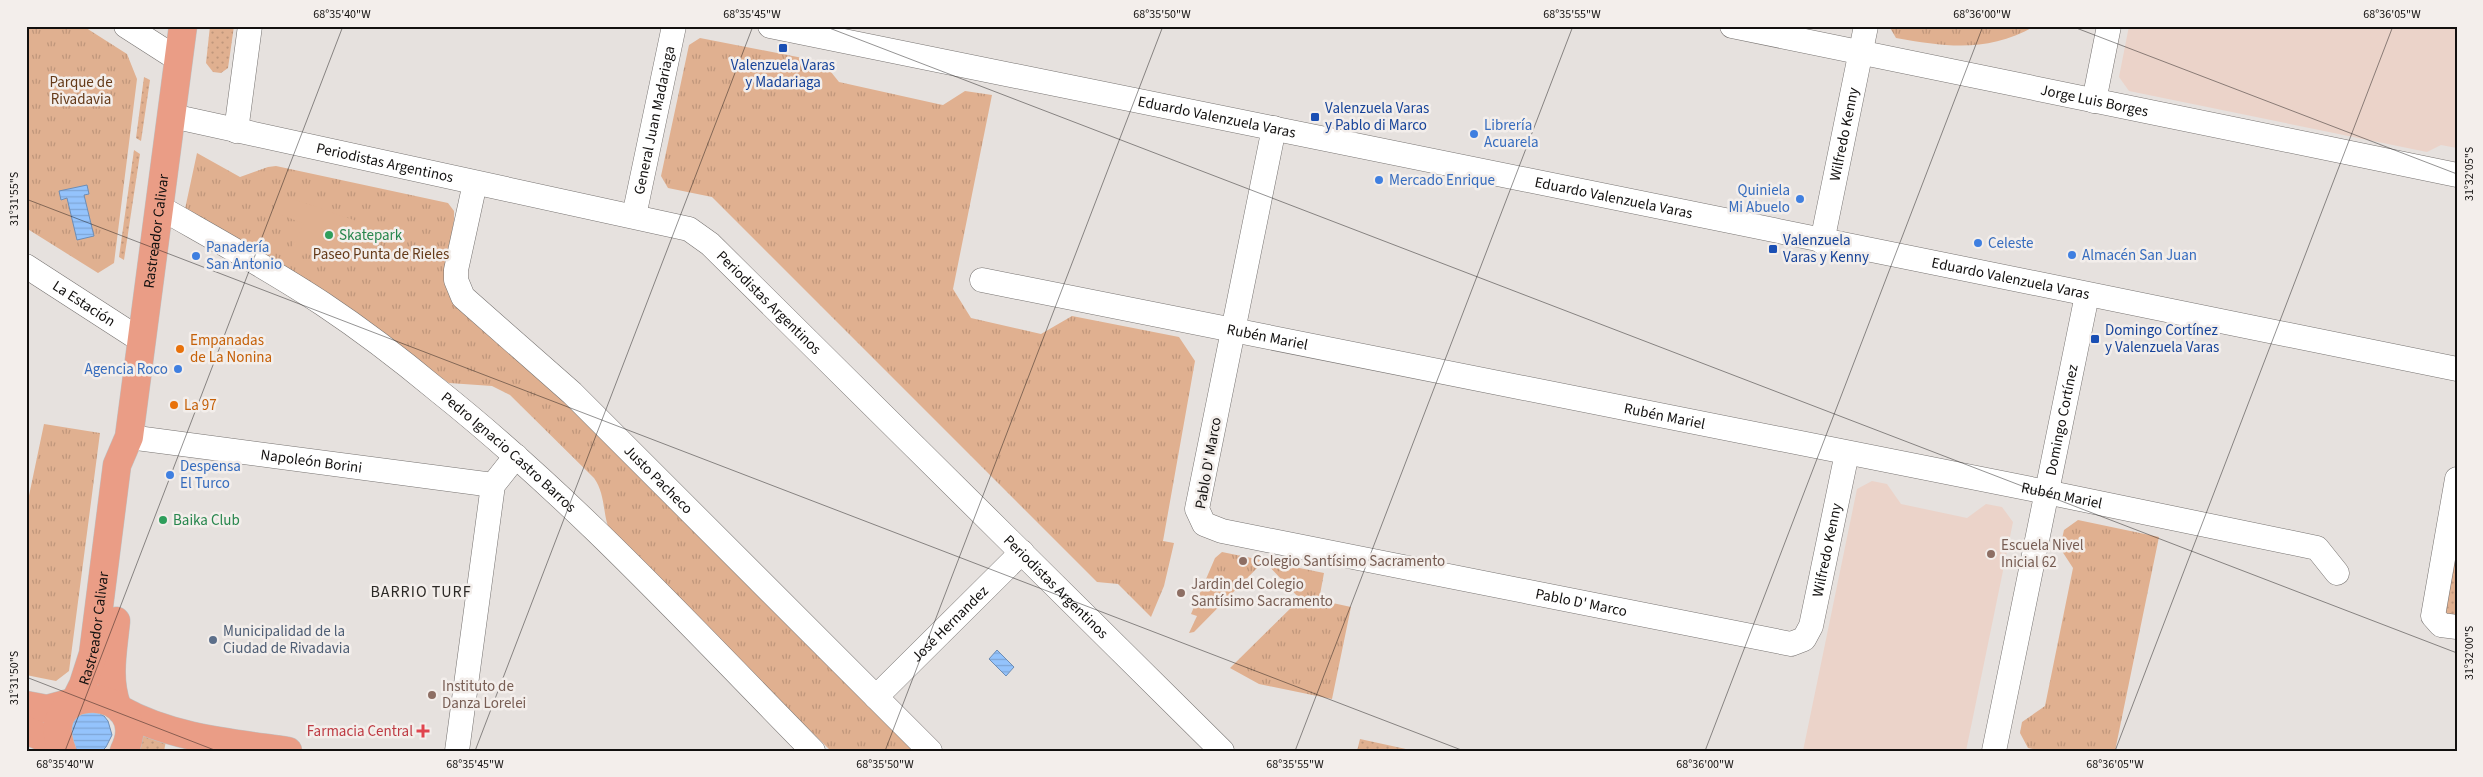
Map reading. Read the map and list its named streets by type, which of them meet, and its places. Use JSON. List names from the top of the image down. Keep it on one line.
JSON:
{"streets":{"main road":["Rastreador Calivar"],"street":["Jorge Luis Borges","Eduardo Valenzuela Varas","General Juan Madariaga","Wilfredo Kenny","Periodistas Argentinos","La Estación","Rubén Mariel","Domingo Cortínez","Pedro Ignacio Castro Barros","Napoleón Borini","Pablo D' Marco","Justo Pacheco","José Hernandez"]},"crossings":[["Jorge Luis Borges","Wilfredo Kenny"],["Eduardo Valenzuela Varas","Wilfredo Kenny"],["Eduardo Valenzuela Varas","Domingo Cortínez"],["Eduardo Valenzuela Varas","Pablo D' Marco"],["General Juan Madariaga","Periodistas Argentinos"],["Wilfredo Kenny","Rubén Mariel"],["Wilfredo Kenny","Pablo D' Marco"],["Periodistas Argentinos","Rastreador Calivar"],["Periodistas Argentinos","Justo Pacheco"],["Periodistas Argentinos","José Hernandez"],["Rastreador Calivar","La Estación"],["Rastreador Calivar","Pedro Ignacio Castro Barros"],["Rastreador Calivar","Napoleón Borini"],["Rubén Mariel","Domingo Cortínez"],["Rubén Mariel","Pablo D' Marco"],["Justo Pacheco","José Hernandez"]],"districts":["BARRIO TURF"],"parks":["Parque de Rivadavia","Paseo Punta de Rieles"],"places":{"transit":["Valenzuela Varas y Madariaga","Valenzuela Varas y Pablo di Marco","Valenzuela Varas y Kenny","Domingo Cortínez y Valenzuela Varas"],"other":["Librería Acuarela","Mercado Enrique","Quiniela Mi Abuelo","Skatepark","Celeste","Almacén San Juan","Panadería San Antonio","Empanadas de La Nonina","Agencia Roco","La 97","Despensa El Turco","Baika Club","Escuela Nivel Inicial 62","Colegio Santísimo Sacramento","Jardin del Colegio Santísimo Sacramento","Municipalidad de la Ciudad de Rivadavia","Instituto de Danza Lorelei"],"health":["Farmacia Central"]},"coordinates":["68°35'40\"W","68°35'45\"W","68°35'50\"W","68°35'55\"W","68°36'00\"W","68°36'05\"W","31°32'05\"S","31°31'55\"S","31°32'00\"S","31°31'50\"S"]}
